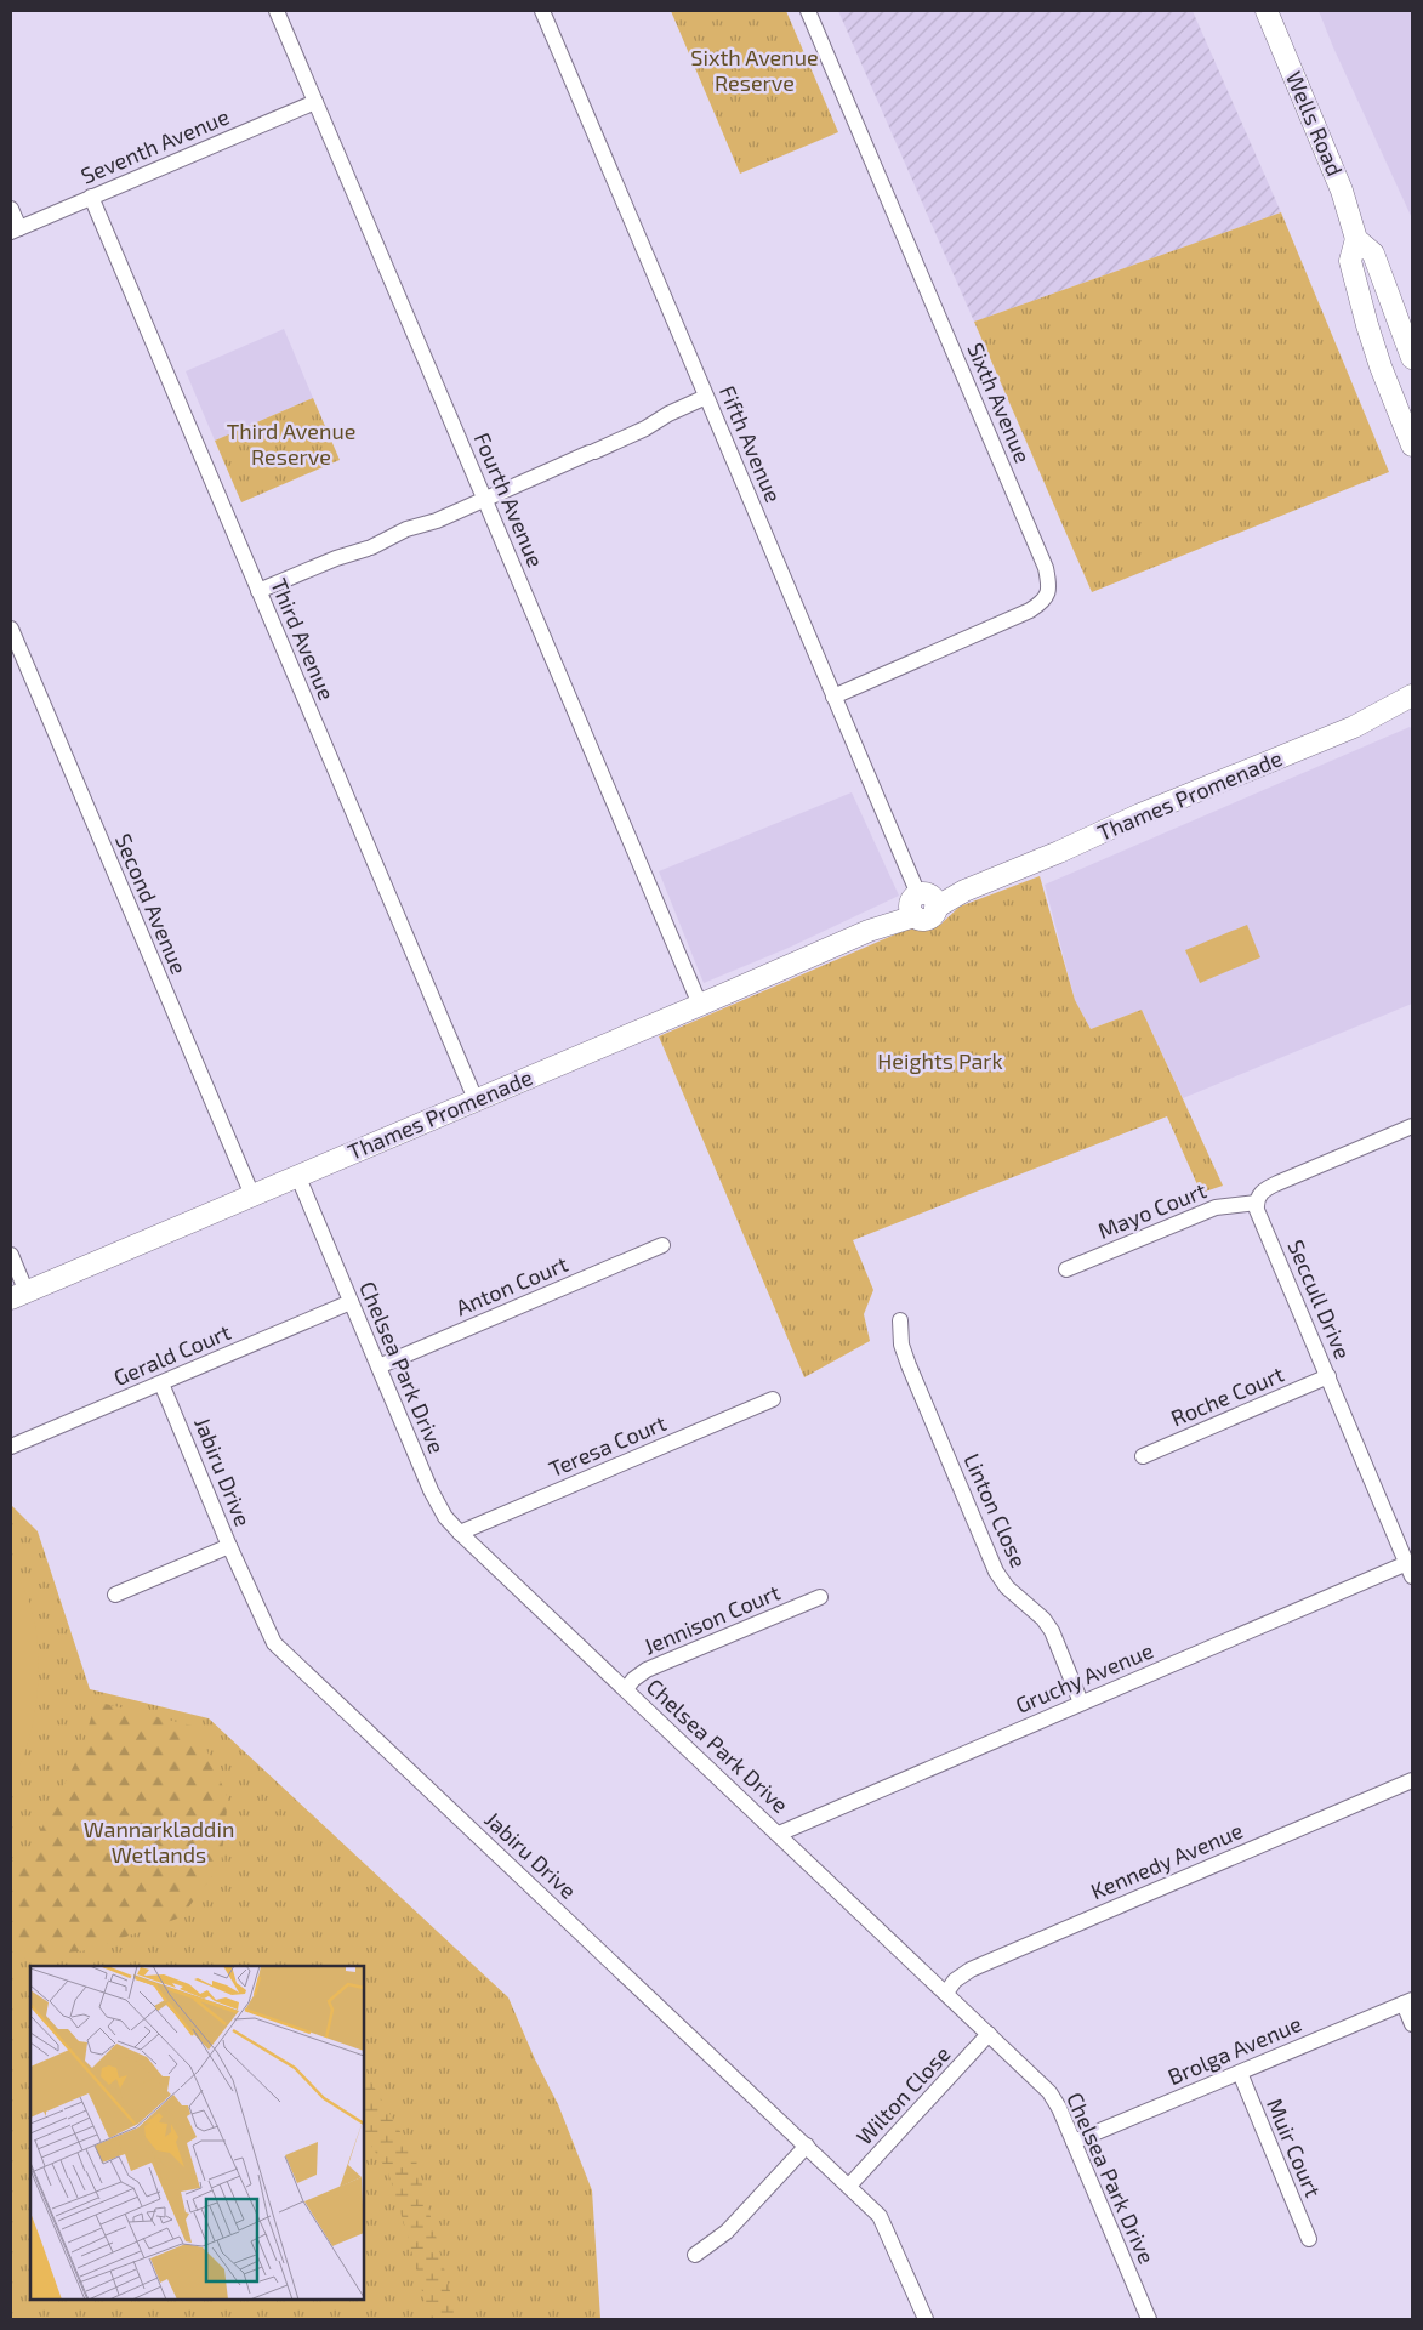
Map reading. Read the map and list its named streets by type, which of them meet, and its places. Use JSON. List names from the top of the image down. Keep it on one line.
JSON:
{"streets":{"main road":["Wells Road","Thames Promenade"],"street":["Seventh Avenue","Sixth Avenue","Fifth Avenue","Fourth Avenue","Third Avenue","Second Avenue","Mayo Court","Anton Court","Seccull Drive","Gerald Court","Chelsea Park Drive","Roche Court","Teresa Court","Jabiru Drive","Linton Close","Jennison Court","Gruchy Avenue","Kennedy Avenue","Brolga Avenue","Wilton Close","Muir Court"]},"crossings":[["Seventh Avenue","Fourth Avenue"],["Seventh Avenue","Third Avenue"],["Sixth Avenue","Fifth Avenue"],["Fifth Avenue","Thames Promenade"],["Fourth Avenue","Thames Promenade"],["Third Avenue","Thames Promenade"],["Thames Promenade","Second Avenue"],["Thames Promenade","Chelsea Park Drive"],["Mayo Court","Seccull Drive"],["Anton Court","Chelsea Park Drive"],["Seccull Drive","Roche Court"],["Seccull Drive","Gruchy Avenue"],["Gerald Court","Chelsea Park Drive"],["Gerald Court","Jabiru Drive"],["Chelsea Park Drive","Teresa Court"],["Chelsea Park Drive","Jennison Court"],["Chelsea Park Drive","Gruchy Avenue"],["Chelsea Park Drive","Kennedy Avenue"],["Chelsea Park Drive","Brolga Avenue"],["Chelsea Park Drive","Wilton Close"],["Jabiru Drive","Wilton Close"],["Linton Close","Gruchy Avenue"],["Brolga Avenue","Muir Court"]],"parks":["Sixth Avenue Reserve","Third Avenue Reserve","Heights Park","Wannarkladdin Wetlands"]}
